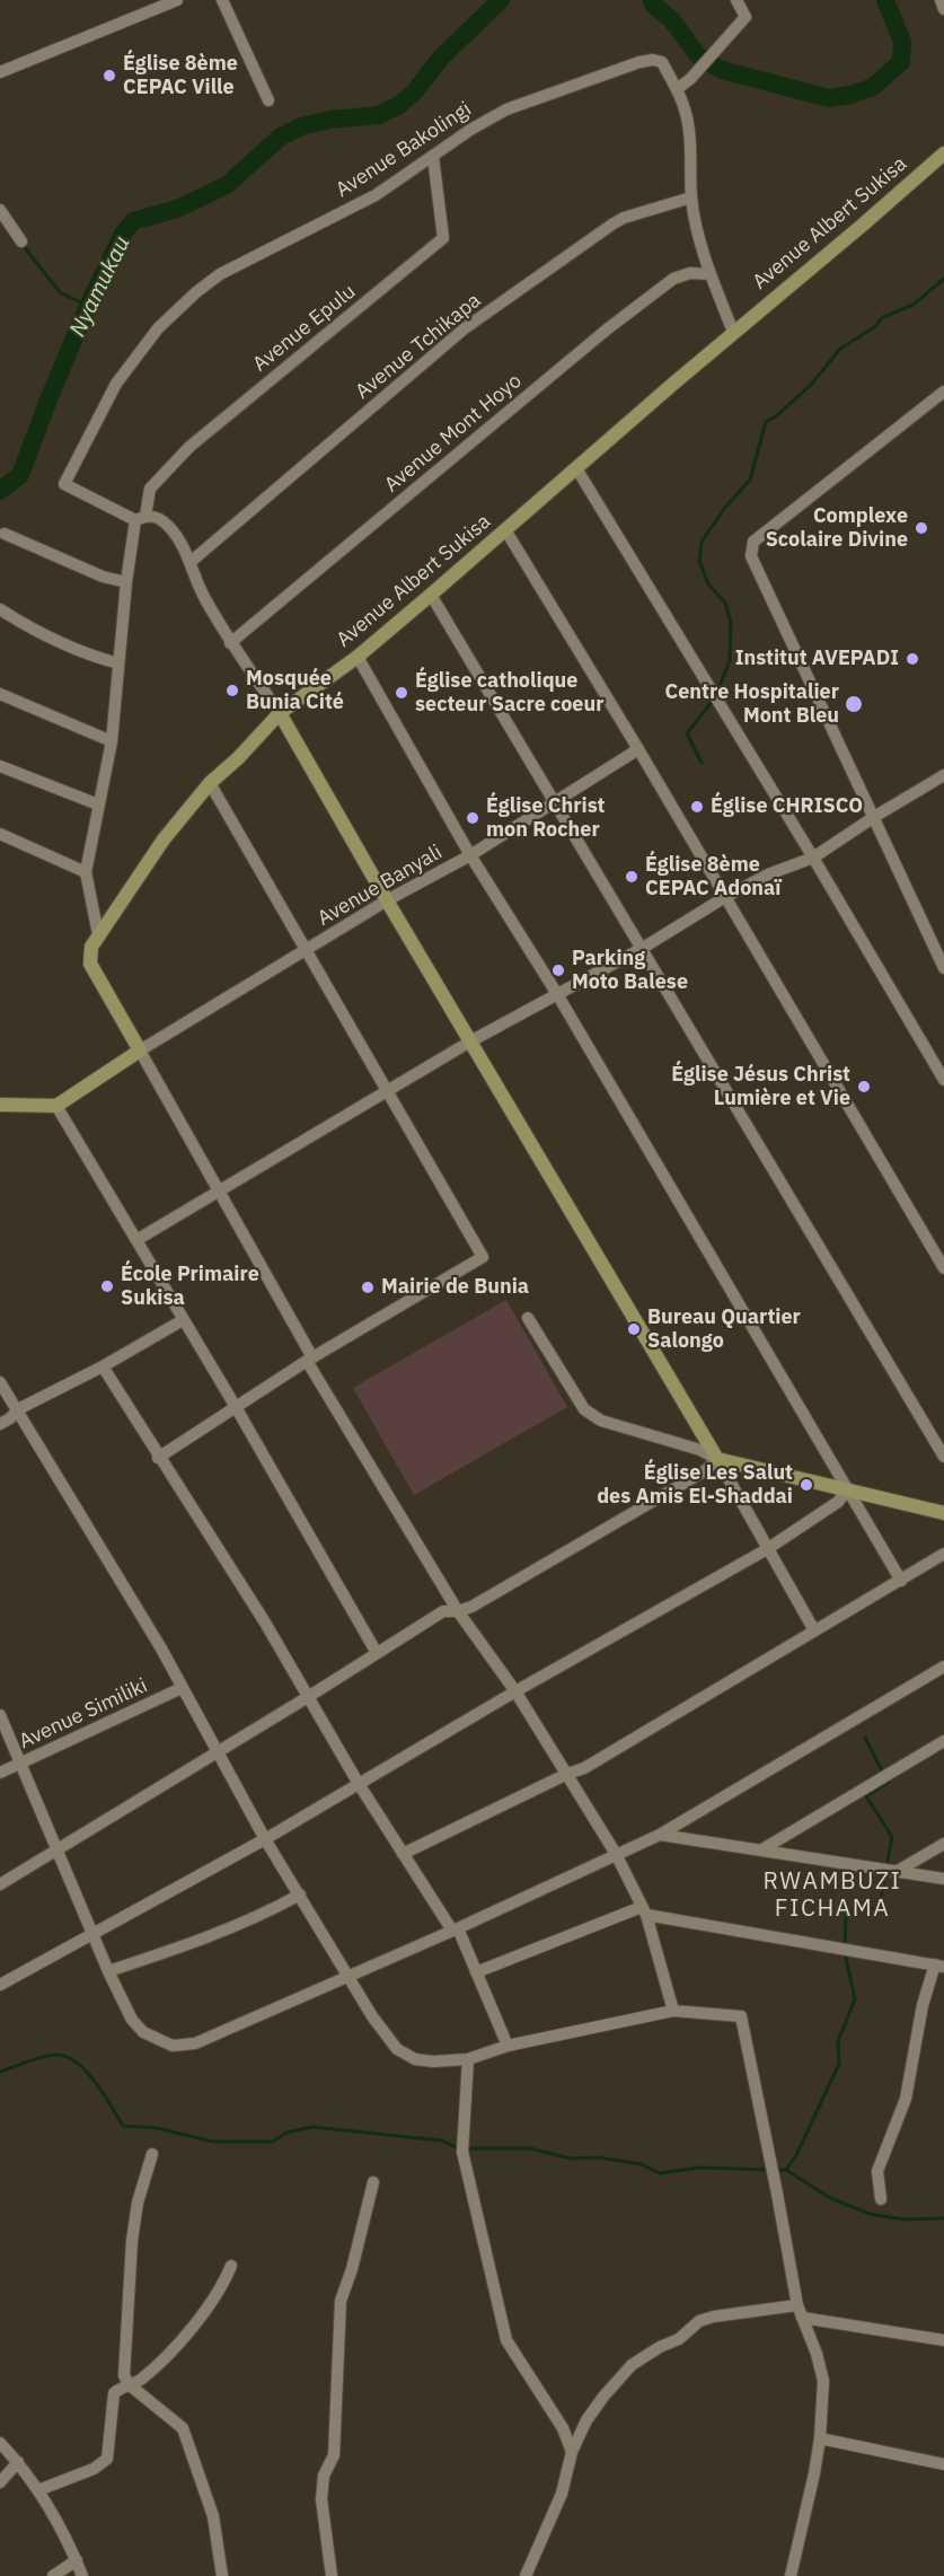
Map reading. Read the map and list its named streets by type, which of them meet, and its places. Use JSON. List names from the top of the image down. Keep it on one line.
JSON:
{"streets":{"street":["Avenue Bakolingi","Avenue Albert Sukisa","Avenue Epulu","Avenue Tchikapa","Avenue Mont Hoyo","Avenue Banyali","Avenue Similiki"]},"crossings":[["Avenue Bakolingi","Avenue Epulu"],["Avenue Albert Sukisa","Avenue Banyali"]],"districts":["RWAMBUZI FICHAMA"],"water":["Nyamukau"],"places":["Église 8ème CEPAC Ville","Complexe Scolaire Divine","Institut AVEPADI","Mosquée Bunia Cité","Église catholique secteur Sacre coeur","Centre Hospitalier Mont Bleu","Église CHRISCO","Église Christ mon Rocher","Église 8ème CEPAC Adonaï","Parking Moto Balese","Église Jésus Christ Lumière et Vie","École Primaire Sukisa","Mairie de Bunia","Bureau Quartier Salongo","Église Les Salut des Amis El-Shaddai"]}
